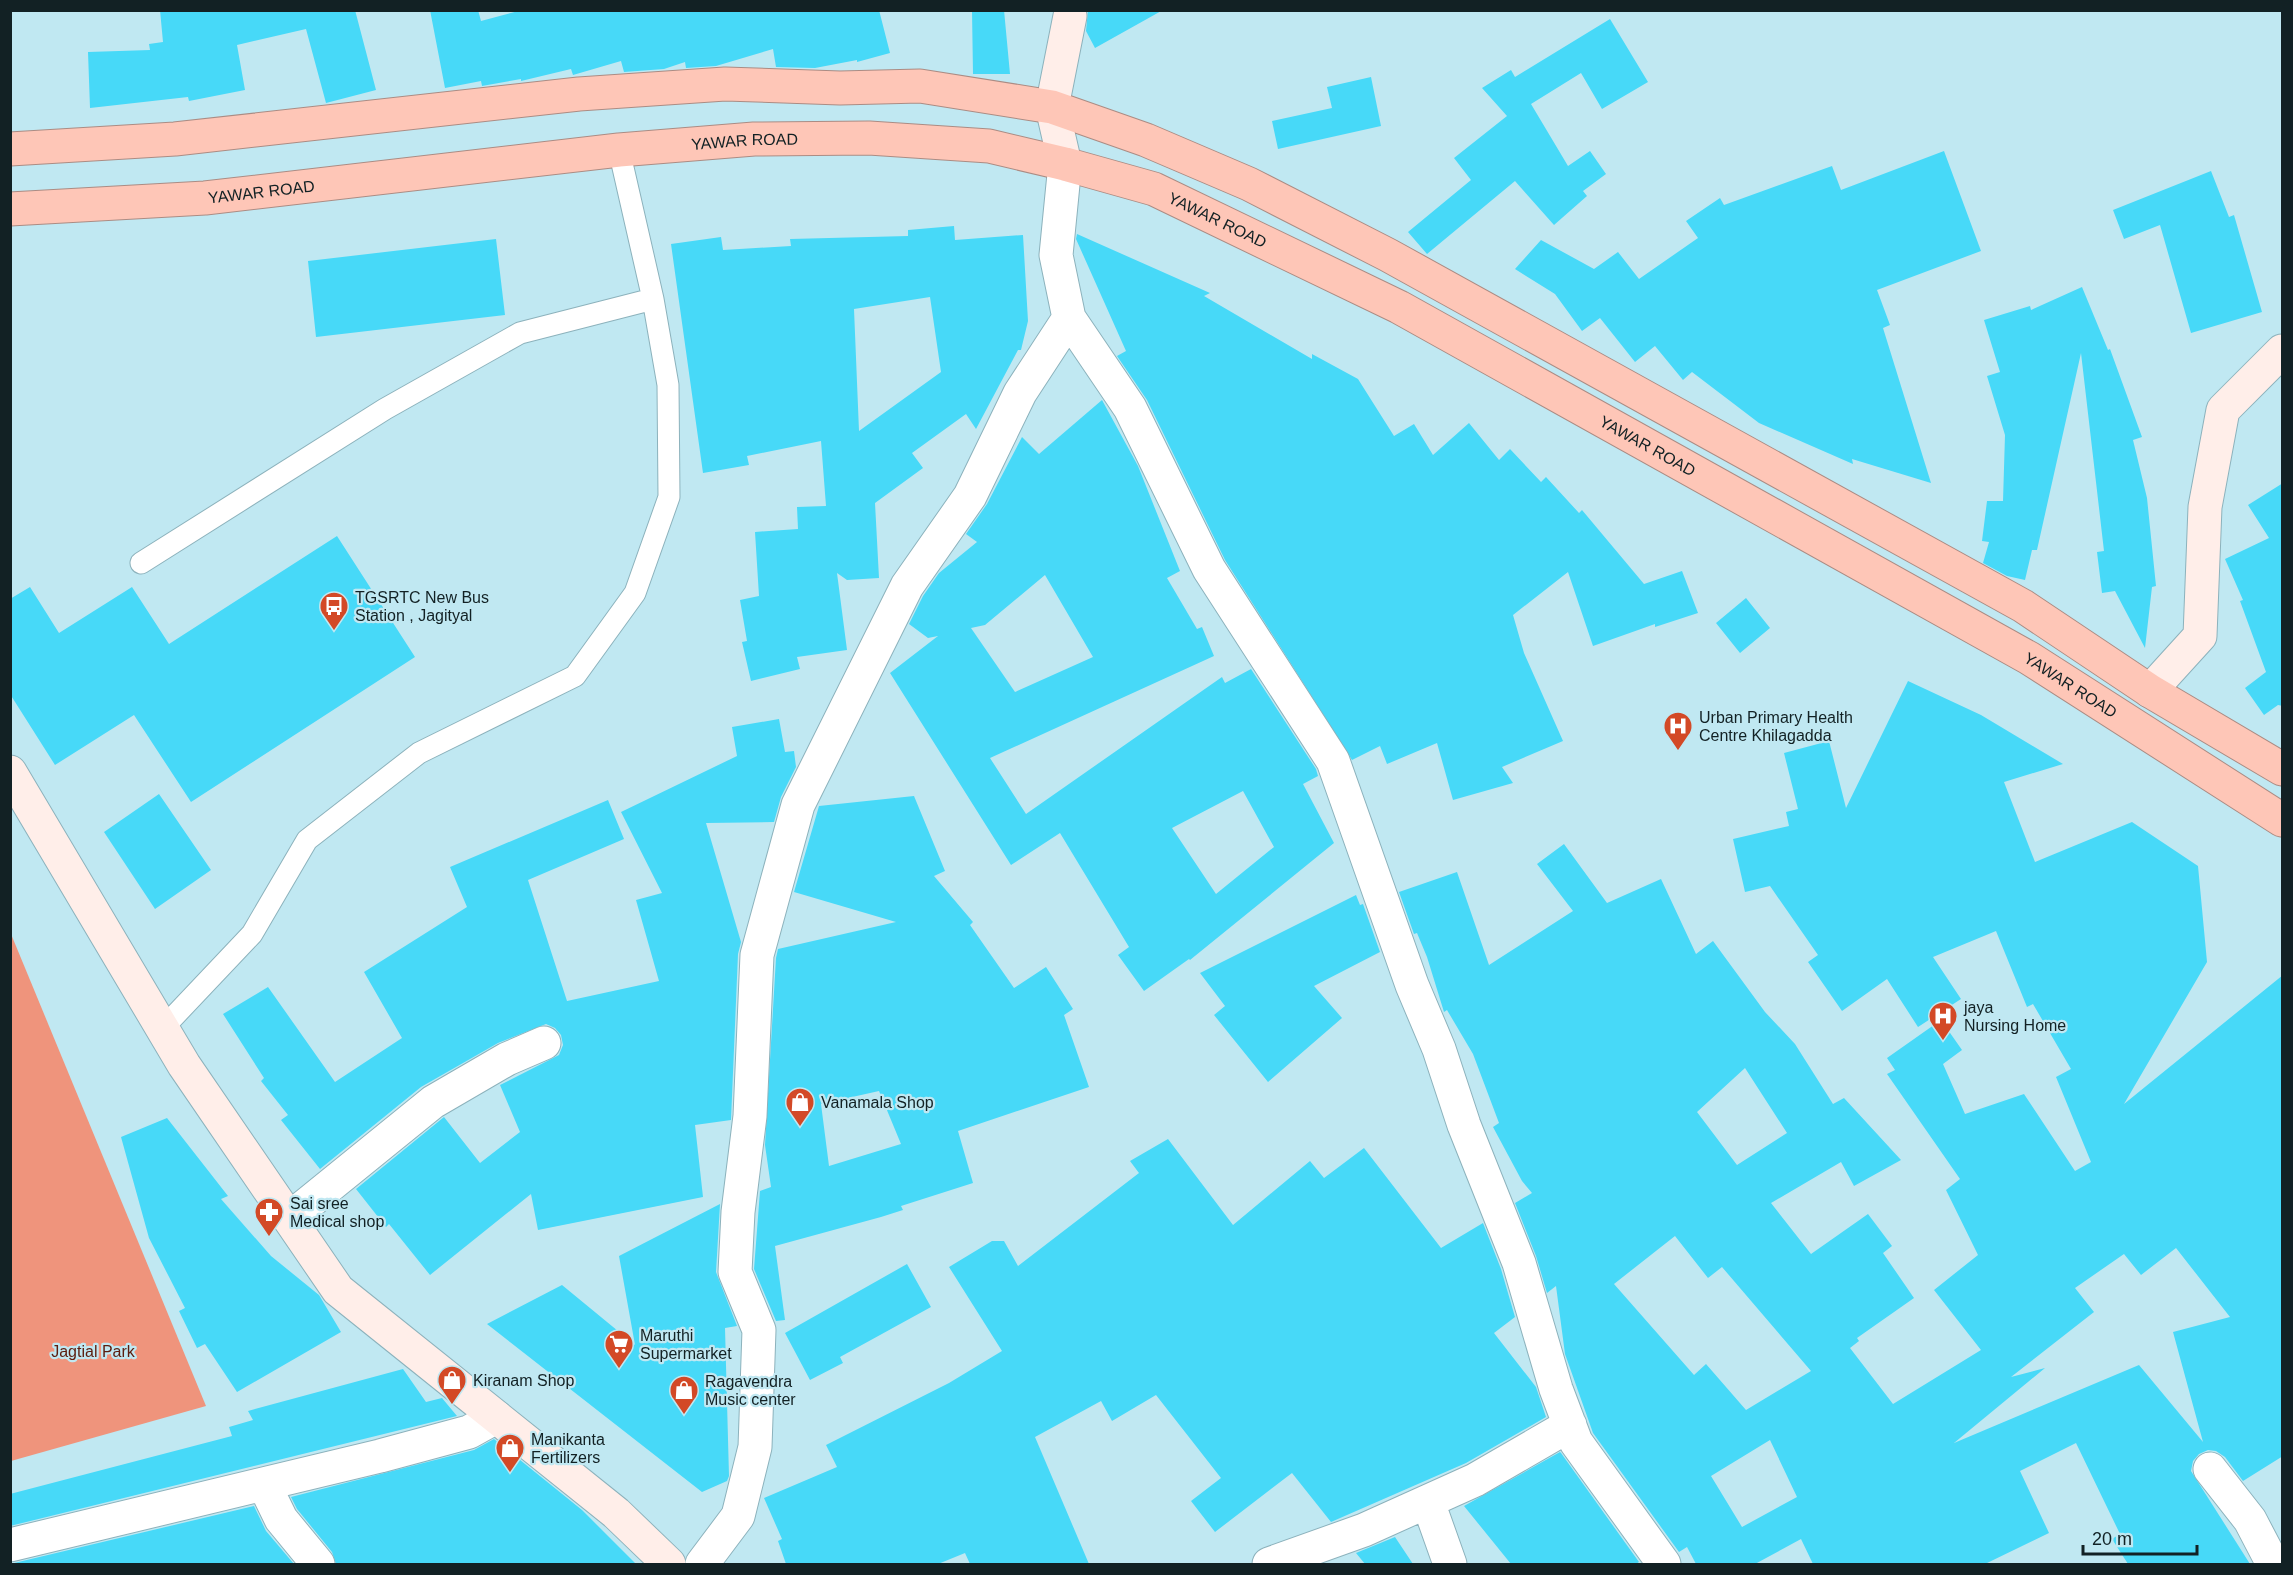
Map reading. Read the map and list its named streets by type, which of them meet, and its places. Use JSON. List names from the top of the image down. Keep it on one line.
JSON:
{"streets":{"highway":["YAWAR ROAD"]},"parks":["Jagtial Park"],"places":{"bus stop":["TGSRTC New Bus Station , Jagityal"],"hospital":["Urban Primary Health Centre Khilagadda","jaya Nursing Home"],"shop":["Vanamala Shop","Kiranam Shop","Ragavendra Music center","Manikanta Fertilizers"],"pharmacy":["Sai sree Medical shop"],"supermarket":["Maruthi Supermarket"]},"scale_bar":"20 m"}
